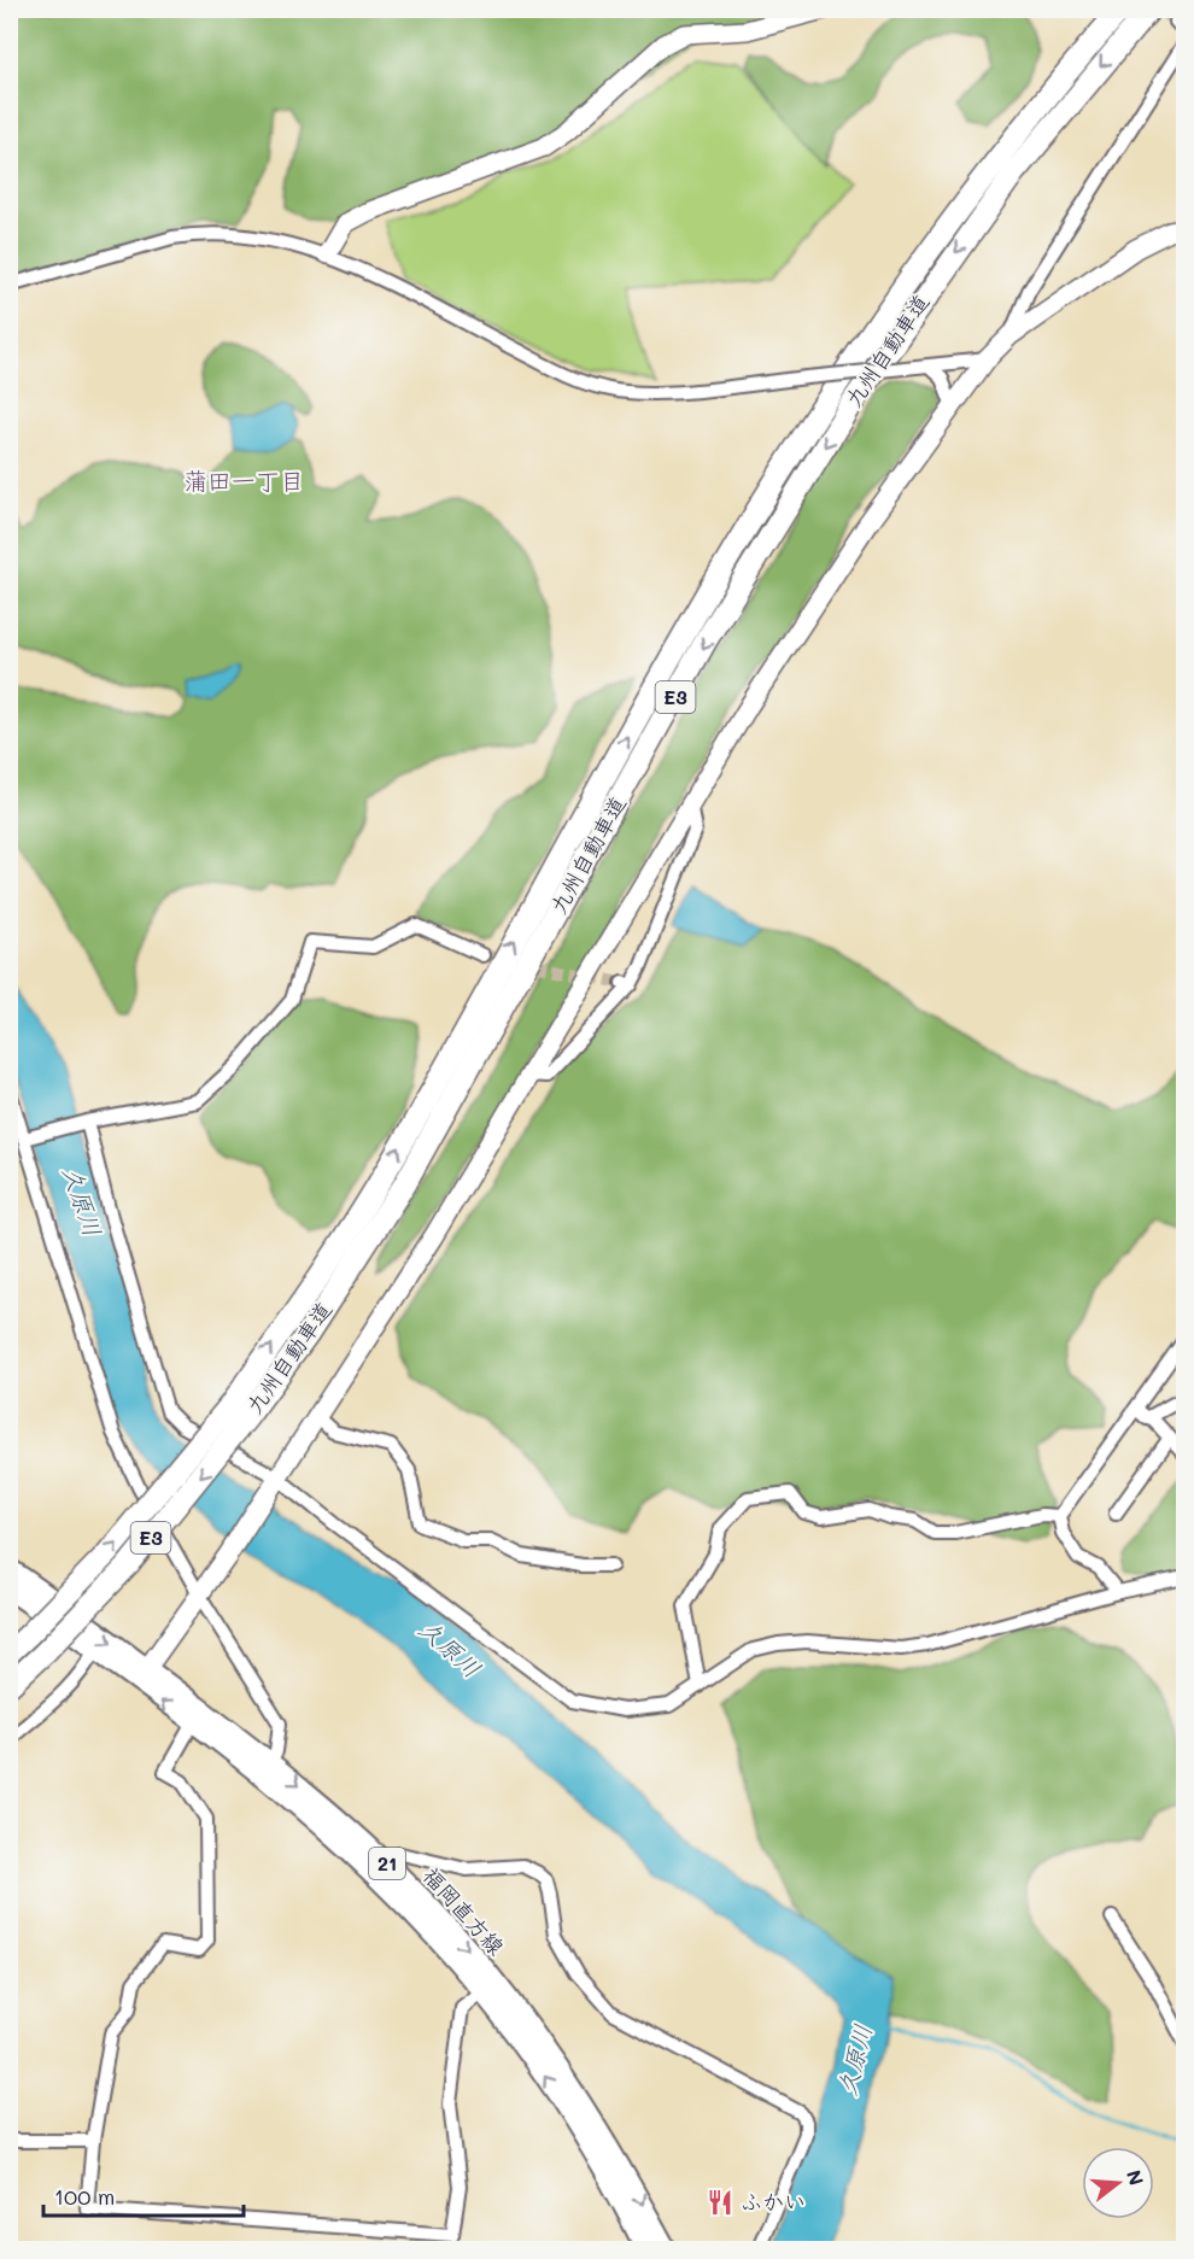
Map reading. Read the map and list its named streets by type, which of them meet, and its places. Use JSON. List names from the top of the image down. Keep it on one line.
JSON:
{"streets":{"highway":["九州自動車道","E3"],"main road":["21","福岡直方線"]},"districts":["蒲田一丁目"],"water":["久原川"],"places":{"restaurant":["ふかい"]},"scale_bar":"100 m","north":"right"}
